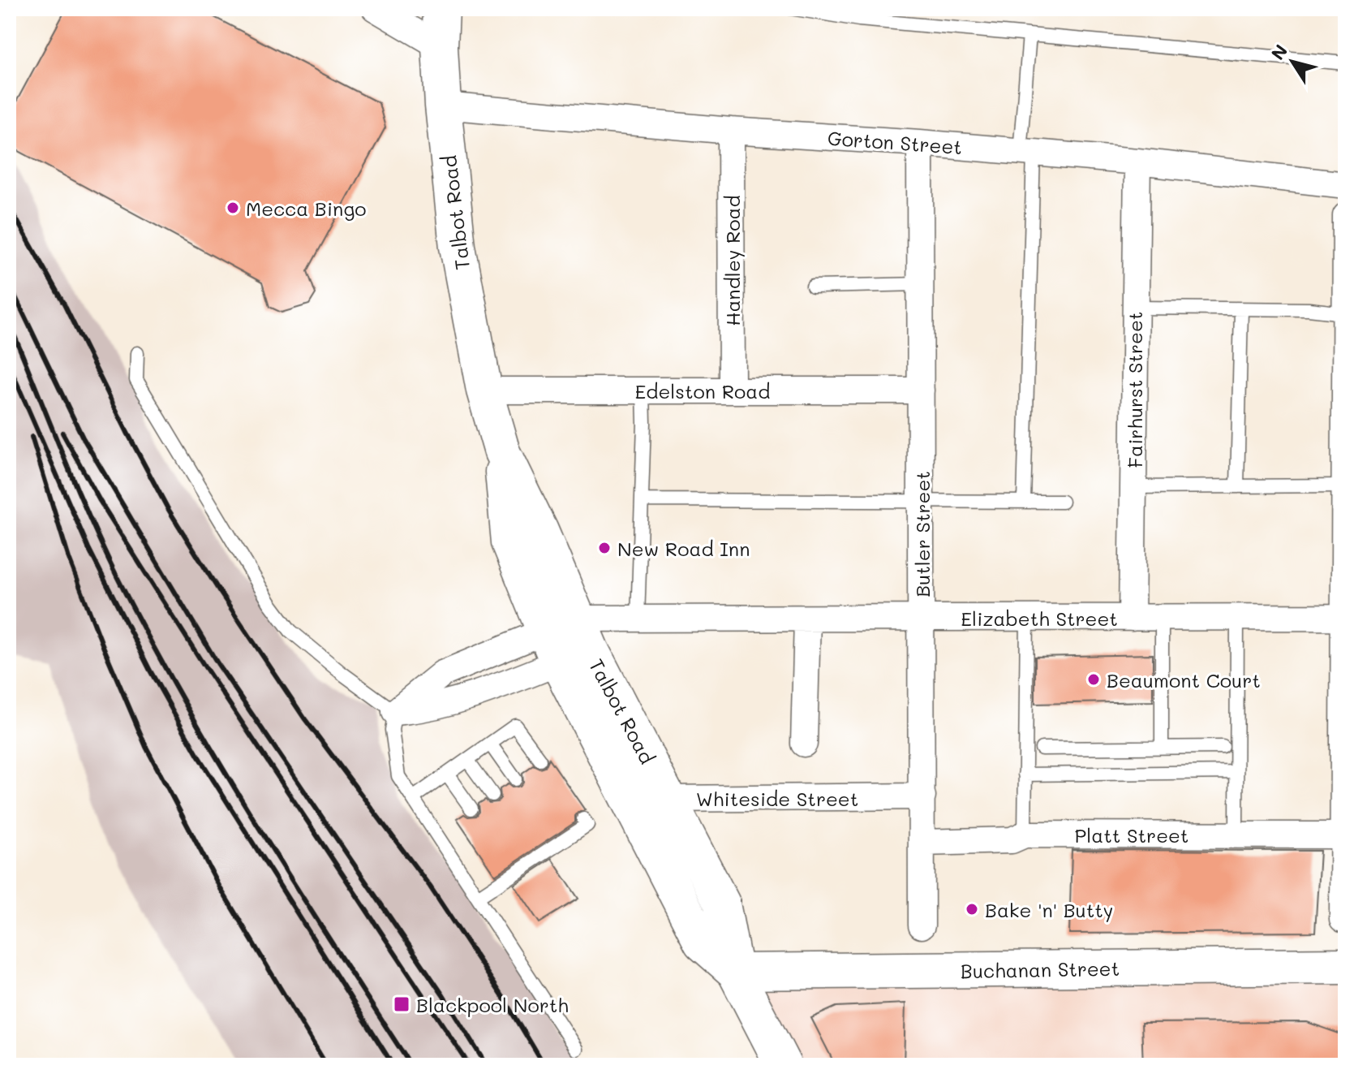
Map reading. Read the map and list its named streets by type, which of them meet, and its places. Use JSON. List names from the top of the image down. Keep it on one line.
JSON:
{"streets":{"main road":["Talbot Road","Buchanan Street"],"street":["Gorton Street","Handley Road","Fairhurst Street","Edelston Road","Butler Street","Elizabeth Street","Whiteside Street","Platt Street"]},"crossings":[["Gorton Street","Talbot Road"],["Gorton Street","Handley Road"],["Gorton Street","Fairhurst Street"],["Gorton Street","Butler Street"],["Talbot Road","Edelston Road"],["Talbot Road","Elizabeth Street"],["Talbot Road","Whiteside Street"],["Talbot Road","Buchanan Street"],["Handley Road","Edelston Road"],["Fairhurst Street","Elizabeth Street"],["Edelston Road","Butler Street"],["Butler Street","Elizabeth Street"],["Butler Street","Whiteside Street"],["Butler Street","Platt Street"]],"places":{"other":["Mecca Bingo","New Road Inn","Beaumont Court","Bake 'n' Butty"],"transit":["Blackpool North"]},"north":"top left"}
